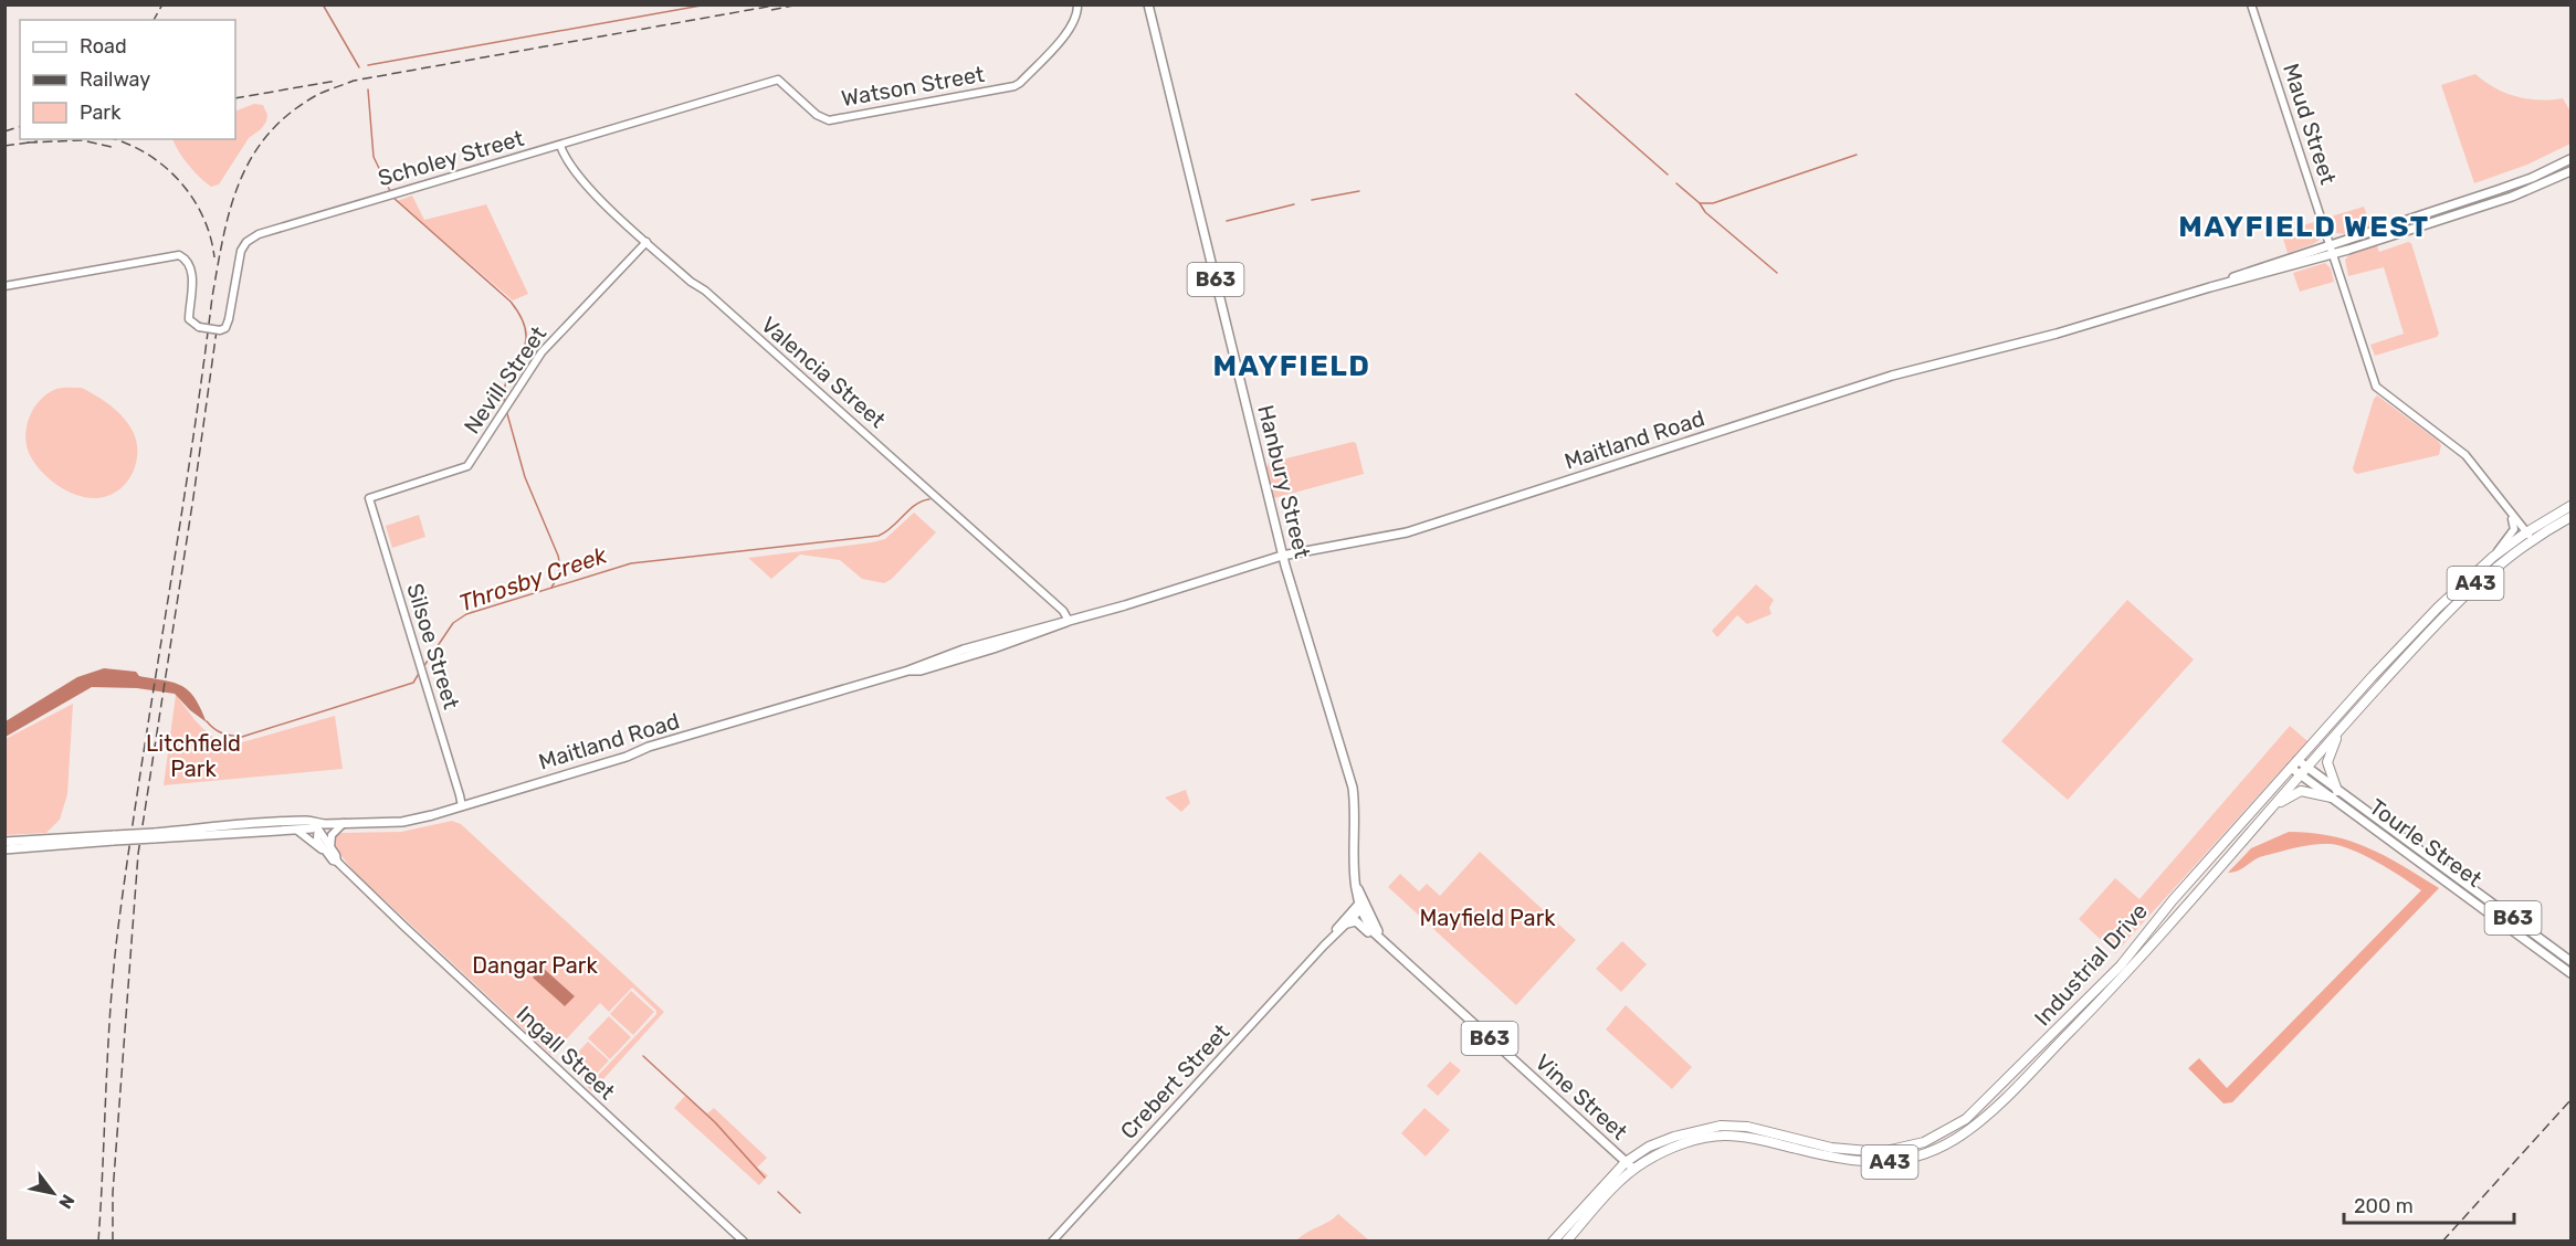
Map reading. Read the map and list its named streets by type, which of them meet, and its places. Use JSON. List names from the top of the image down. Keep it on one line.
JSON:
{"streets":{"highway":["B63","A43","Industrial Drive"],"main road":["Maitland Road","Hanbury Street","Tourle Street","Vine Street"],"street":["Watson Street","Maud Street","Scholey Street","Valencia Street","Nevill Street","Silsoe Street","Ingall Street","Crebert Street"]},"crossings":[["Watson Street","Scholey Street"],["Maud Street","Maitland Road"],["Scholey Street","Valencia Street"],["B63","Tourle Street"],["B63","Industrial Drive"],["B63","Crebert Street"],["B63","Vine Street"],["Valencia Street","Nevill Street"],["Valencia Street","Maitland Road"],["Nevill Street","Silsoe Street"],["Maitland Road","Hanbury Street"],["Maitland Road","Silsoe Street"],["Maitland Road","Ingall Street"],["Hanbury Street","Crebert Street"],["Hanbury Street","Vine Street"],["Tourle Street","Industrial Drive"],["Industrial Drive","Vine Street"],["Crebert Street","Vine Street"]],"districts":["MAYFIELD WEST","MAYFIELD"],"water":["Throsby Creek"],"parks":["Litchfield Park","Mayfield Park","Dangar Park"],"legend":["Road","Railway","Park"],"scale_bar":"200 m","north":"bottom right"}
